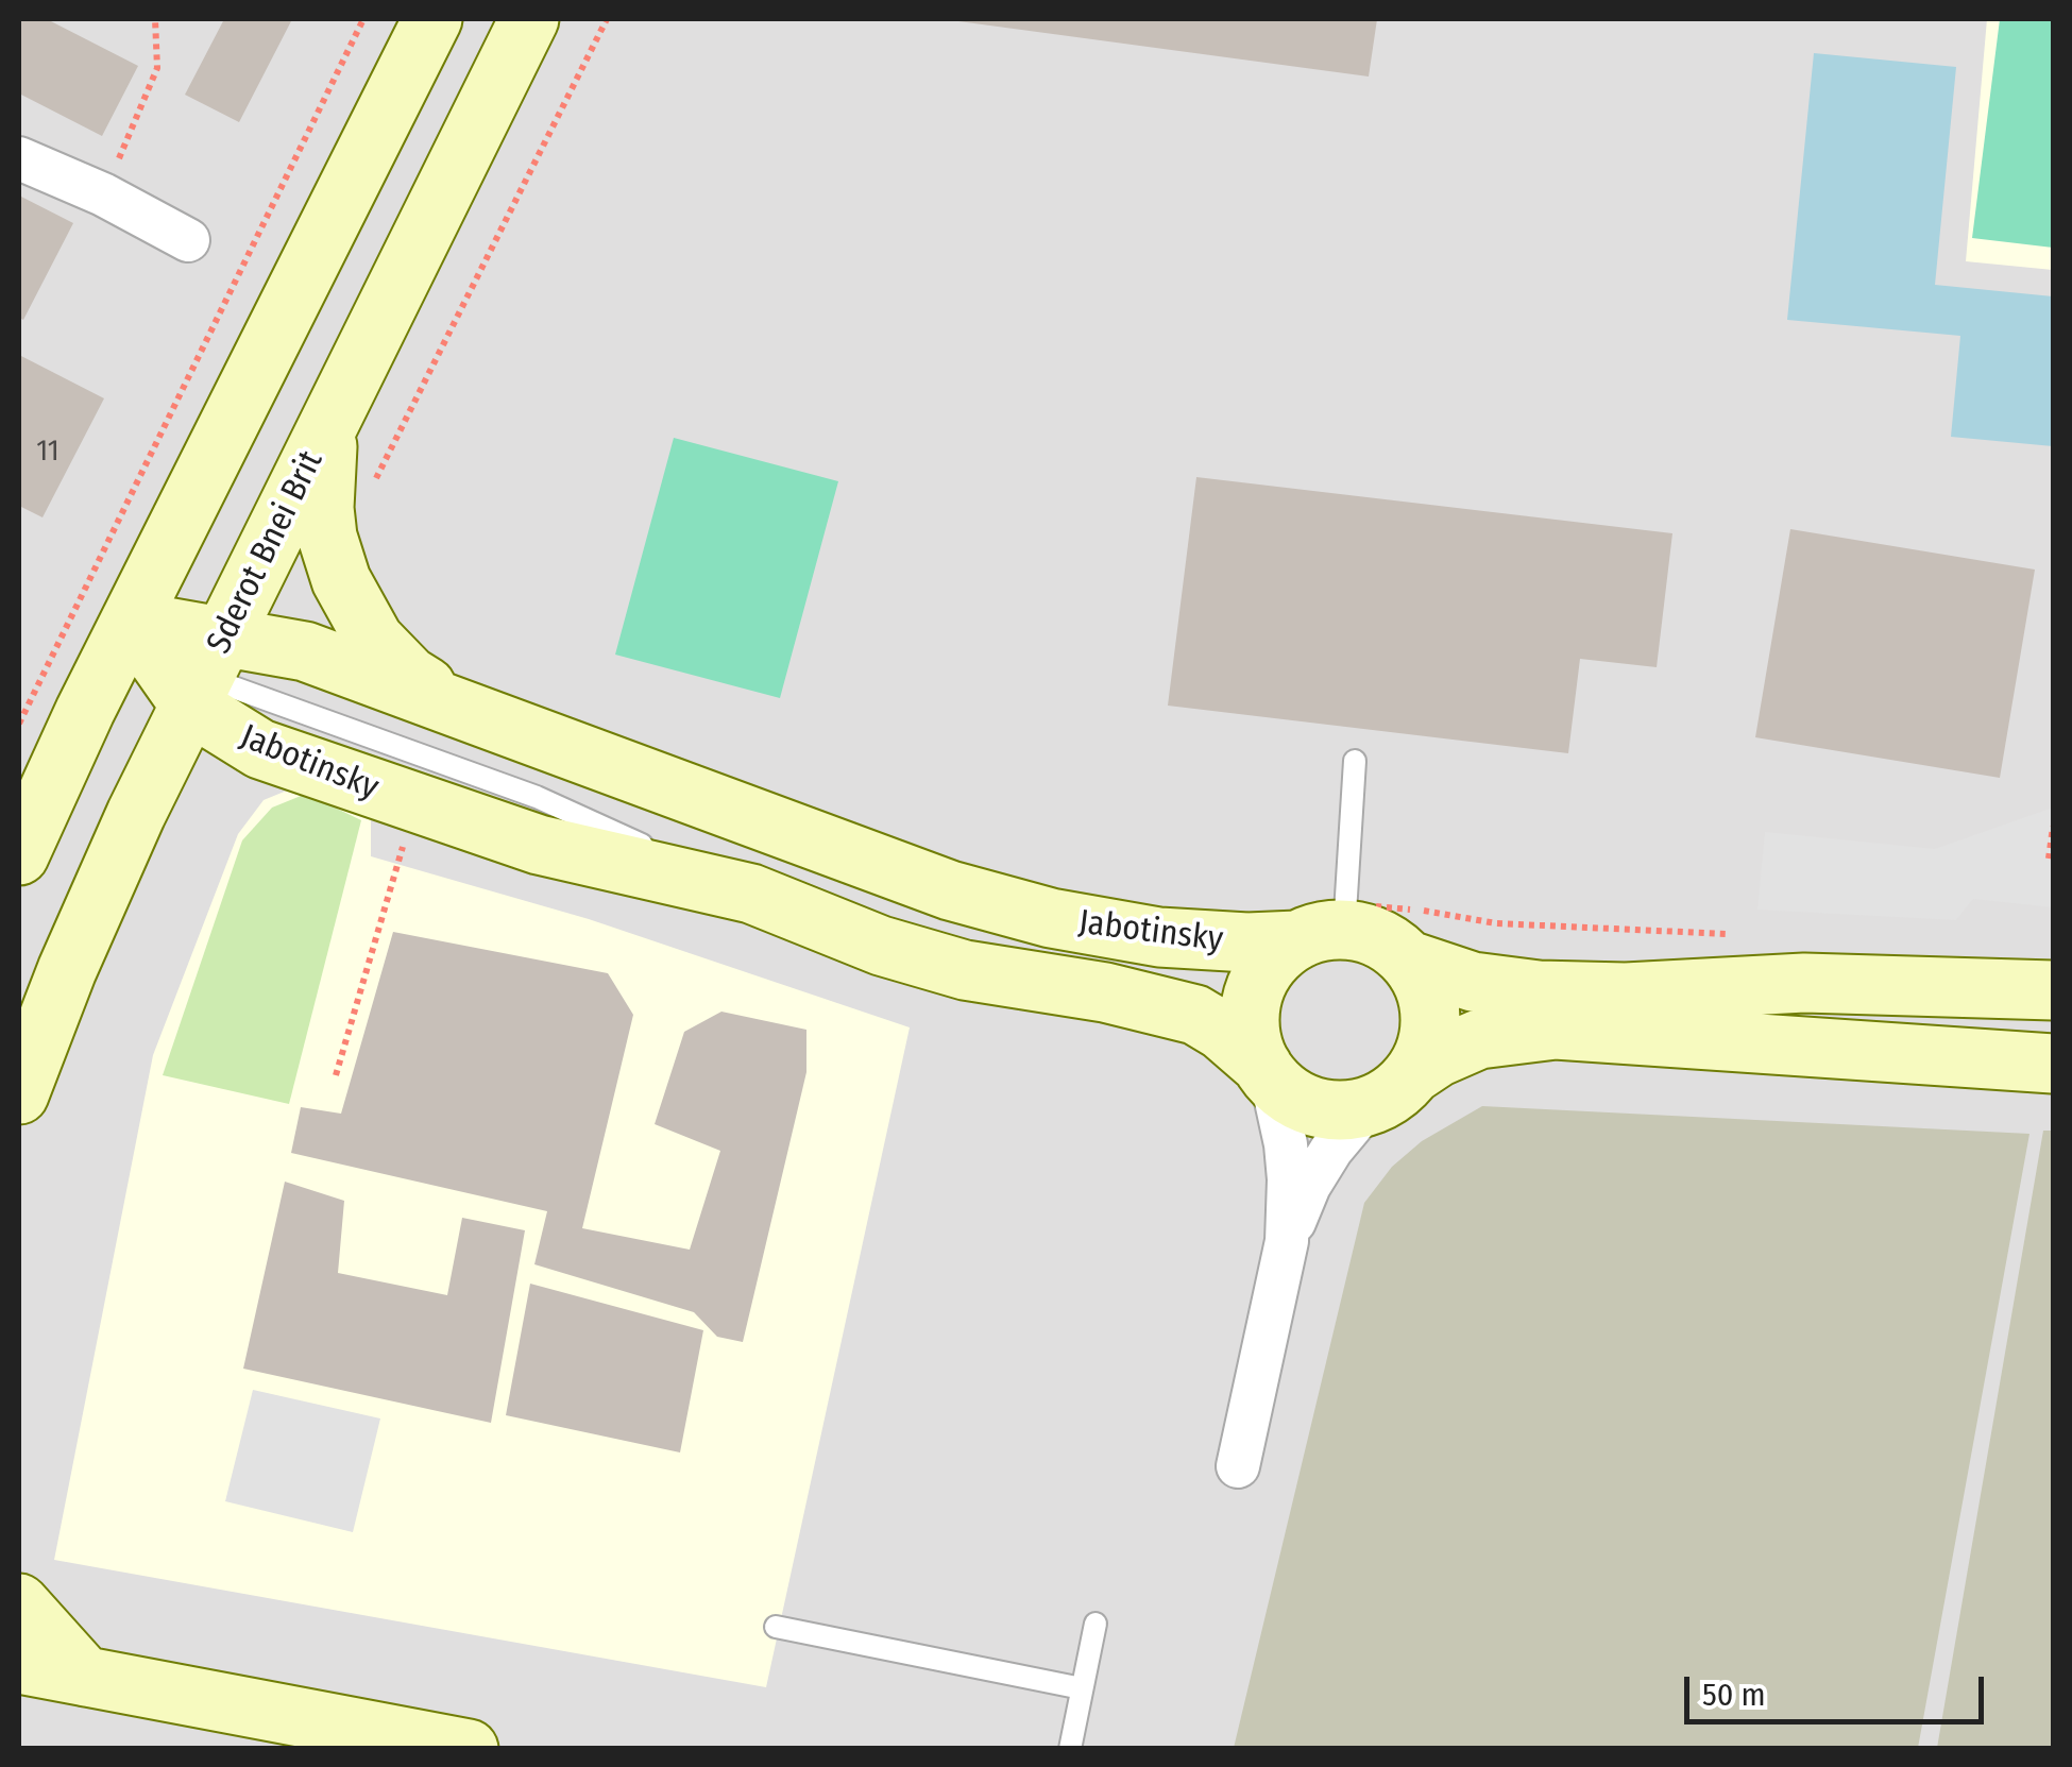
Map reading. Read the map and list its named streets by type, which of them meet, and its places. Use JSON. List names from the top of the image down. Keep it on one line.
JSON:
{"streets":{"street":["Sderot Bnei Brit","Jabotinsky"]},"crossings":[["Sderot Bnei Brit","Jabotinsky"]],"house_numbers":["11"],"scale_bar":"50 m"}
